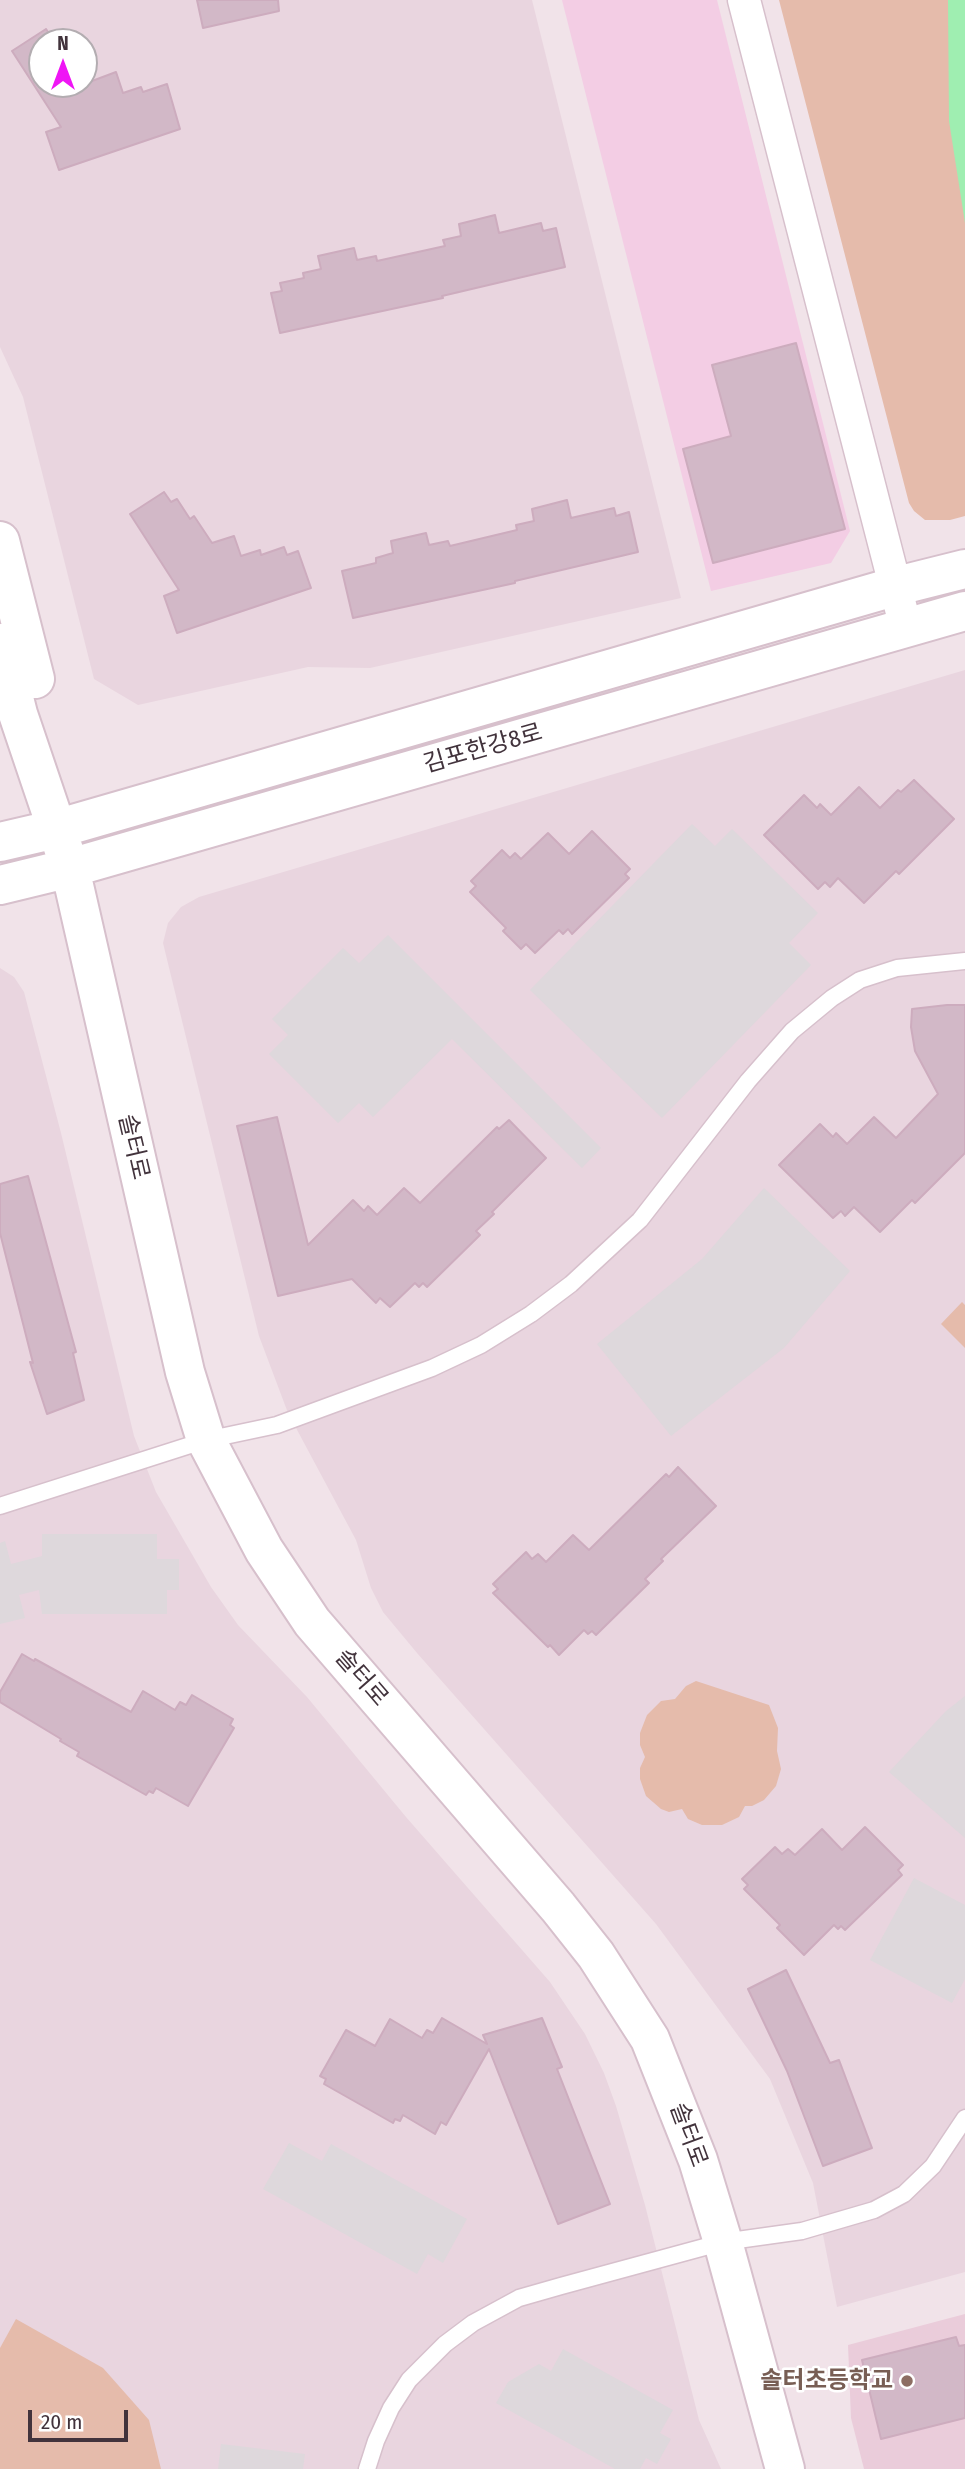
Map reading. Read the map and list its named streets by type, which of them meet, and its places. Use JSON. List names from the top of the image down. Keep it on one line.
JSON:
{"streets":{"street":["김포한강8로","솔터로"]},"crossings":[["김포한강8로","솔터로"]],"places":["솔터초등학교"],"scale_bar":"20 m","north":"top"}
